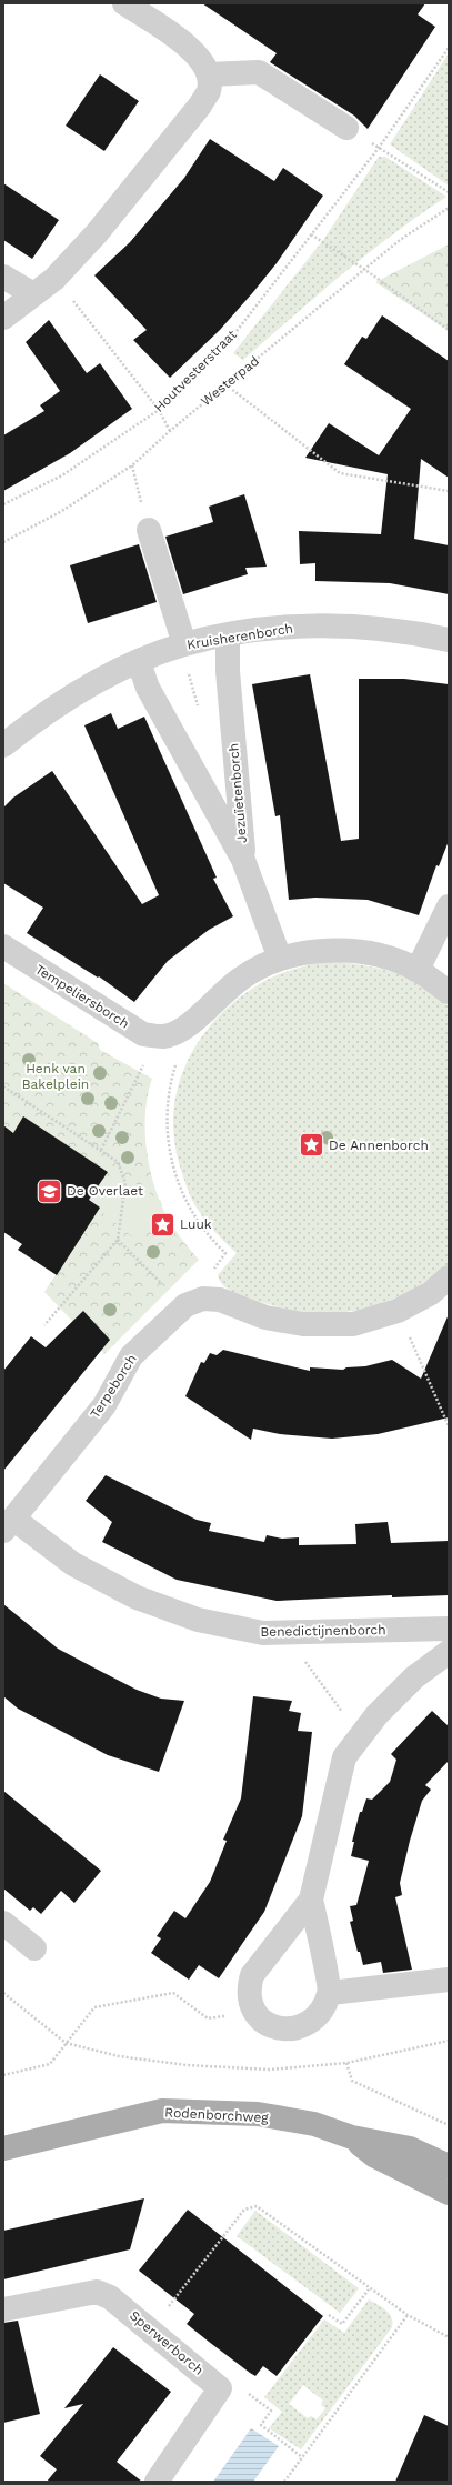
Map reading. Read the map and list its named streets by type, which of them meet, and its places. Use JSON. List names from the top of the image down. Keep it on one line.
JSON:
{"streets":{"main road":["Rodenborchweg"],"street":["Kruisherenborch","Jezuïetenborch","Tempeliersborch","Terpeborch","Benedictijnenborch","Sperwerborch"],"path":["Houtvesterstraat","Westerpad"]},"crossings":[["Kruisherenborch","Jezuïetenborch"],["Terpeborch","Benedictijnenborch"]],"parks":["Henk van Bakelplein"],"places":{"place":["De Annenborch","Luuk"],"school or university":["De Overlaet"]}}
